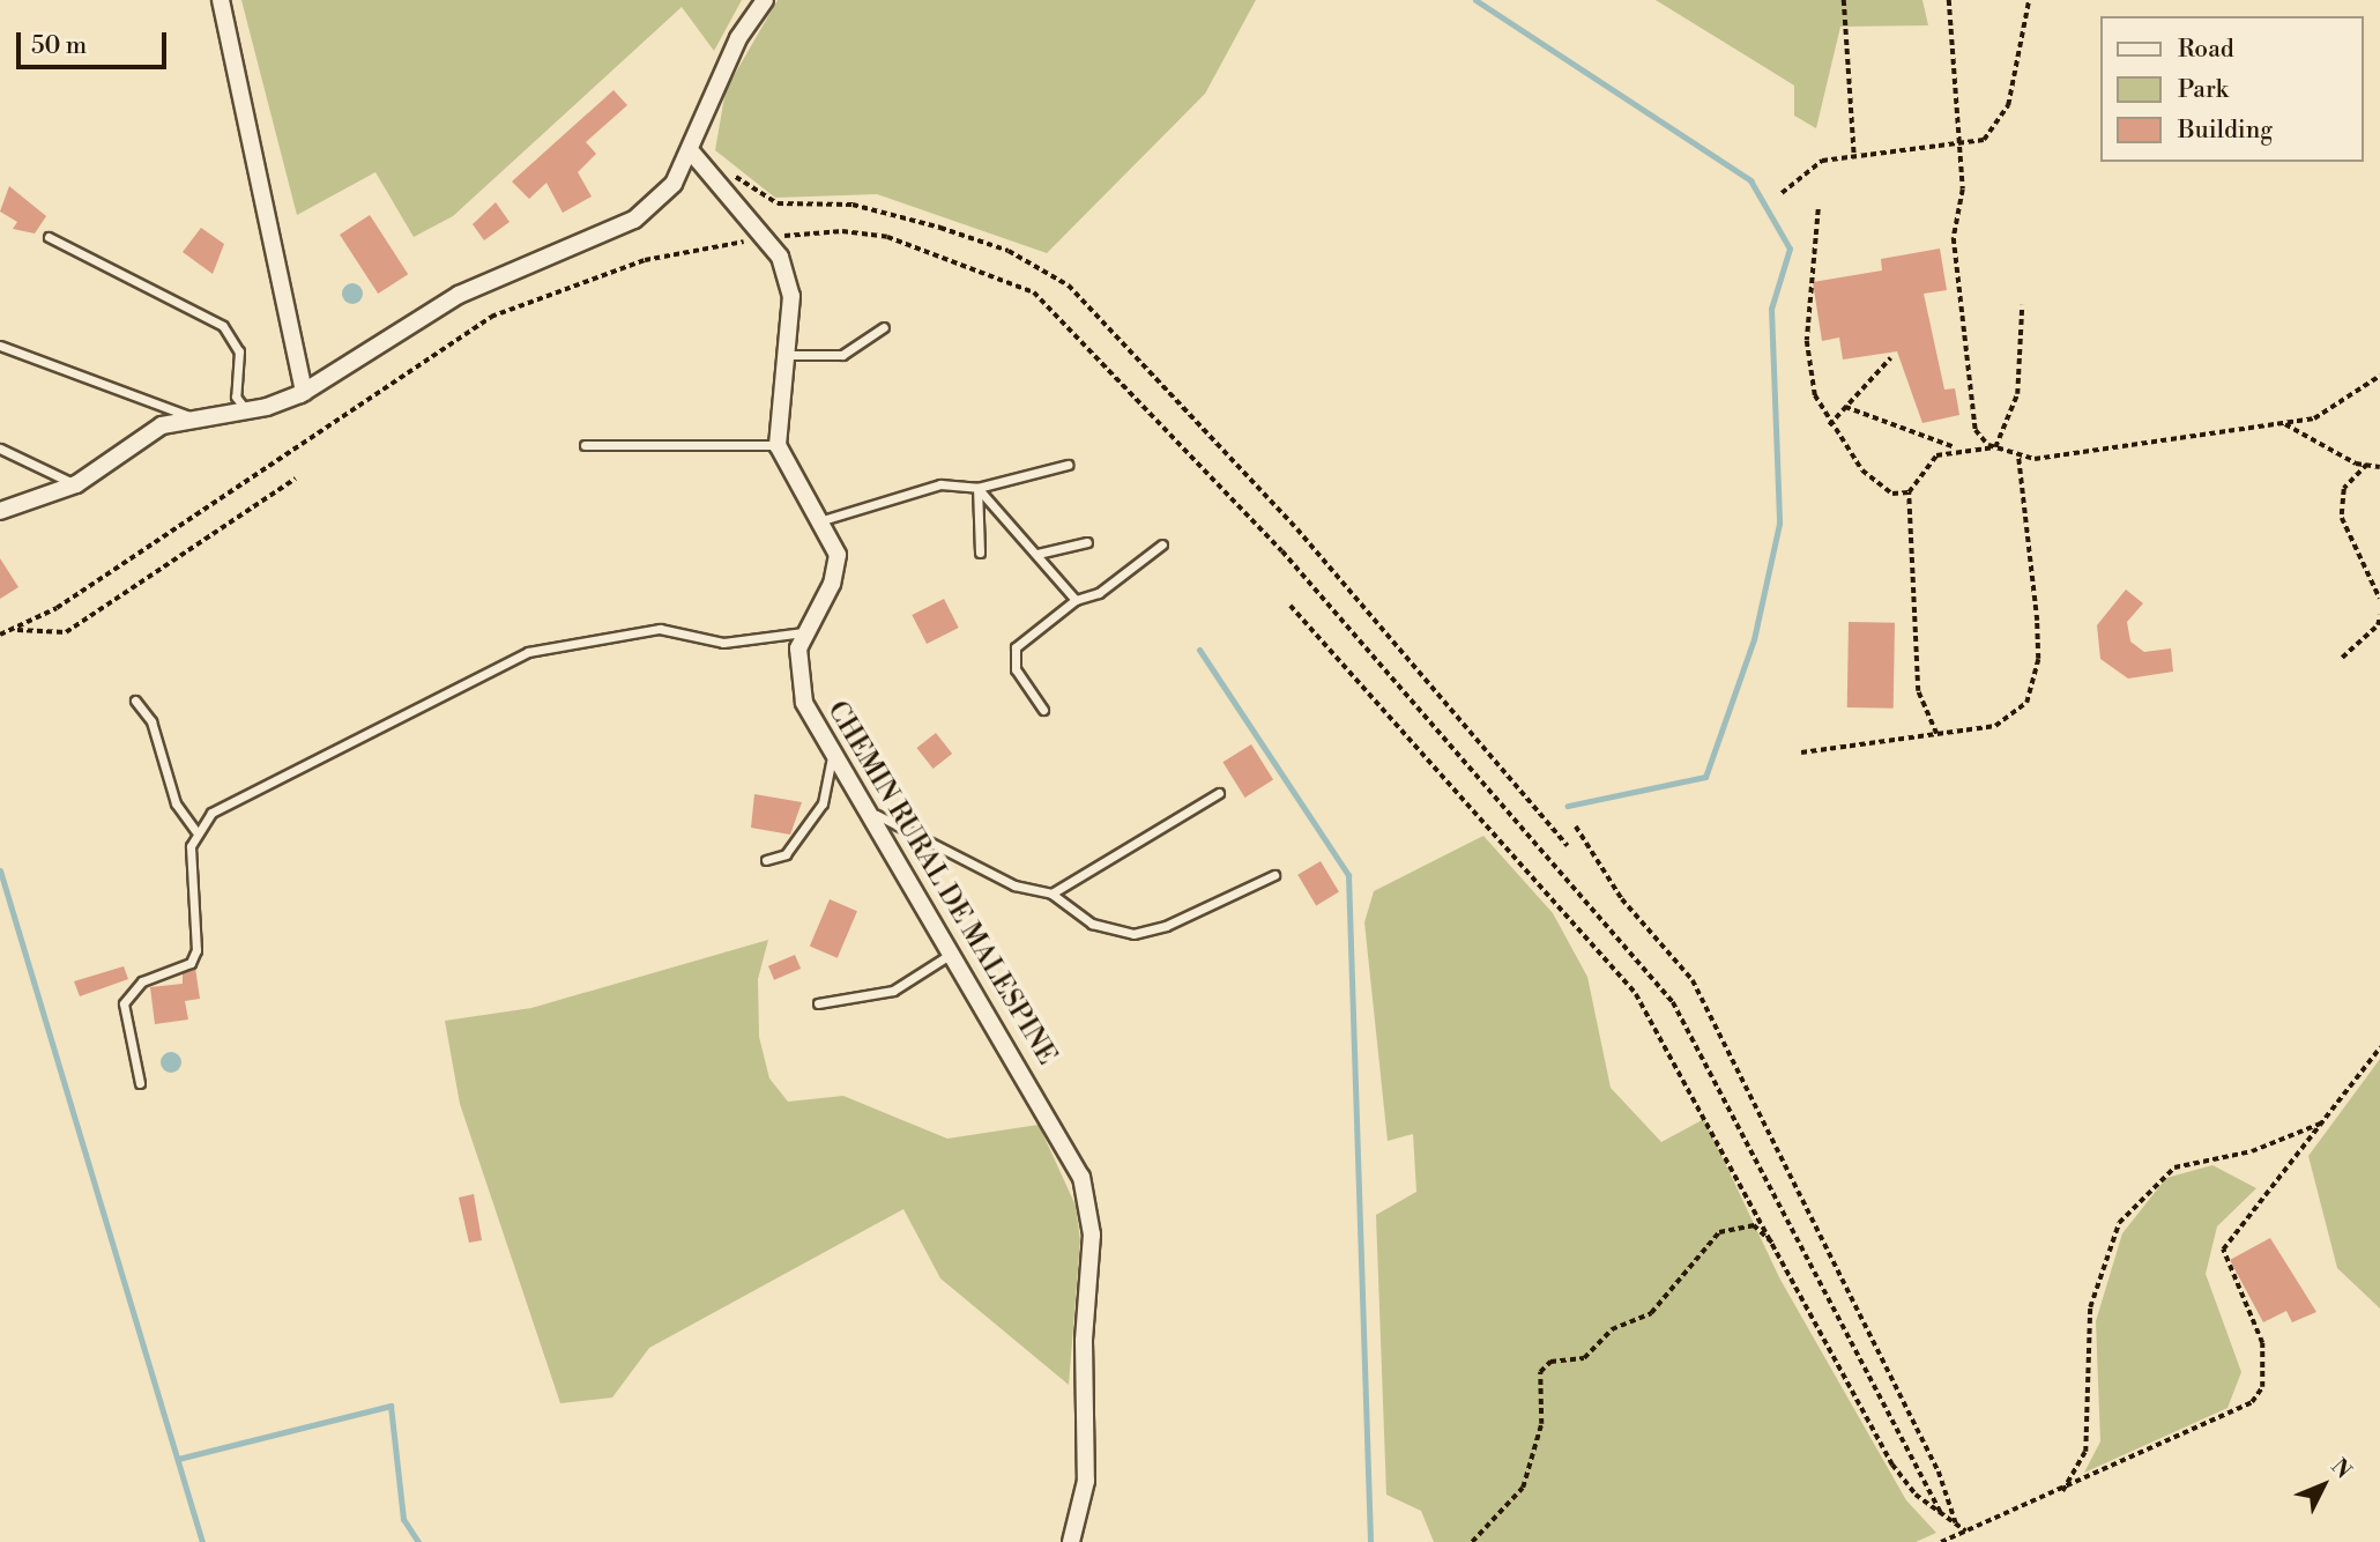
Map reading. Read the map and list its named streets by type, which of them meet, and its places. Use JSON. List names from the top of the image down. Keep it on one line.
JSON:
{"streets":{"street":["CHEMIN RURAL DE MALESPINE"]},"legend":["Road","Park","Building"],"scale_bar":"50 m","north":"top right"}
